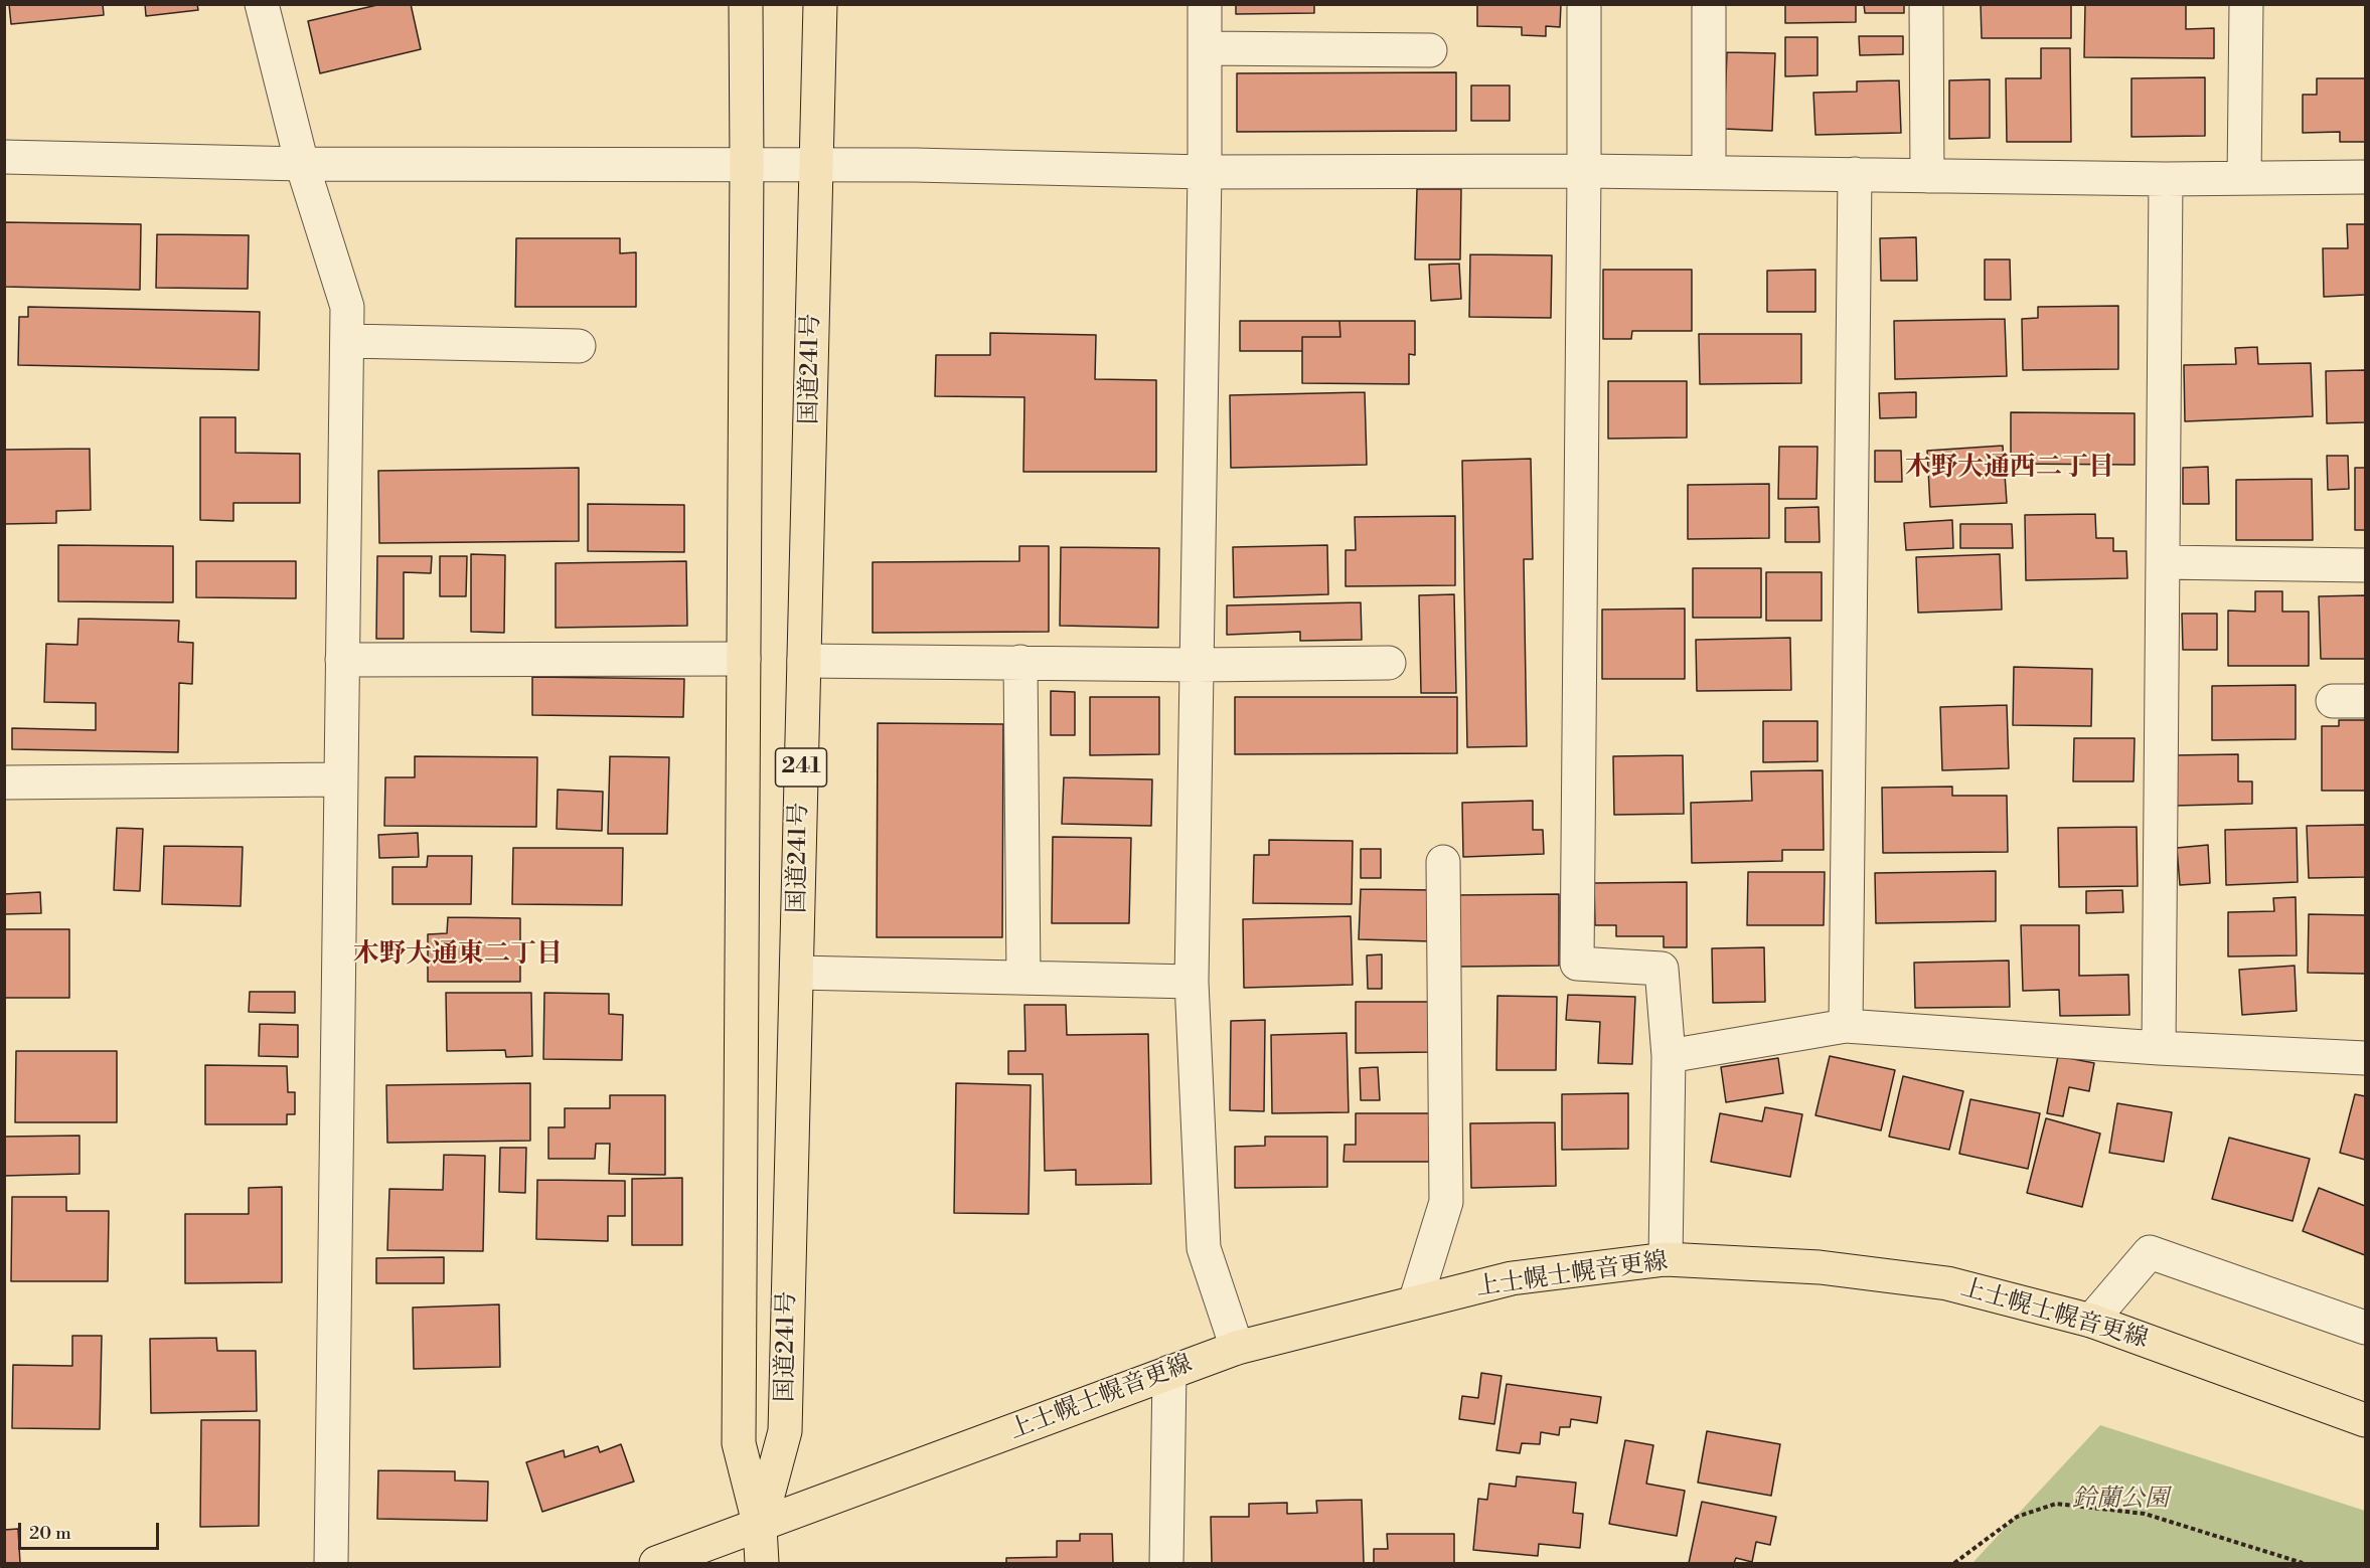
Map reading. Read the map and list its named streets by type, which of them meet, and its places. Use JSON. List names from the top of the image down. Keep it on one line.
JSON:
{"streets":{"main road":["国道241号","241","上士幌士幌音更線"]},"crossings":[["国道241号","上士幌士幌音更線"]],"districts":["木野大通西二丁目","木野大通東二丁目"],"parks":["鈴蘭公園"],"scale_bar":"20 m"}
